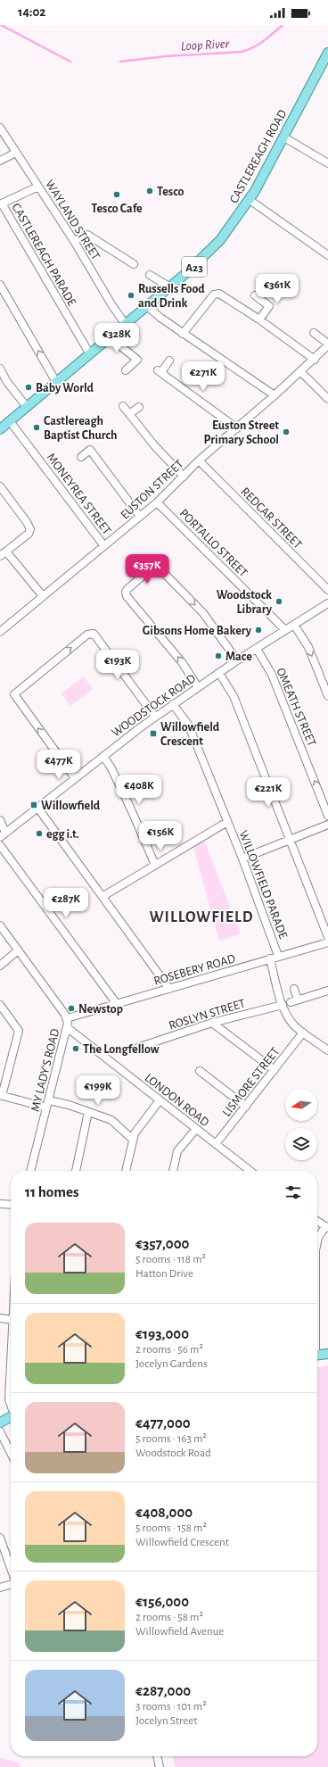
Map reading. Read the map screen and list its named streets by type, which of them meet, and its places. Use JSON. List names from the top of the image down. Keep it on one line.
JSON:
{"streets":{"main road":["CASTLEREAGH ROAD","A23"],"street":["WAYLAND STREET","CASTLEREAGH PARADE","EUSTON STREET","MONEYREA STREET","REDCAR STREET","PORTALLO STREET","WOODSTOCK ROAD","OMEATH STREET","WILLOWFIELD PARADE","ROSEBERY ROAD","ROSLYN STREET","MY LADY'S ROAD","LISMORE STREET","LONDON ROAD"]},"crossings":[["CASTLEREAGH ROAD","WAYLAND STREET"],["CASTLEREAGH ROAD","CASTLEREAGH PARADE"],["CASTLEREAGH ROAD","MONEYREA STREET"],["EUSTON STREET","MONEYREA STREET"],["EUSTON STREET","REDCAR STREET"],["EUSTON STREET","PORTALLO STREET"],["PORTALLO STREET","WOODSTOCK ROAD"],["WOODSTOCK ROAD","OMEATH STREET"],["WOODSTOCK ROAD","WILLOWFIELD PARADE"],["WILLOWFIELD PARADE","ROSEBERY ROAD"],["ROSEBERY ROAD","MY LADY'S ROAD"],["MY LADY'S ROAD","LONDON ROAD"],["LISMORE STREET","LONDON ROAD"]],"districts":["WILLOWFIELD"],"water":["Loop River"],"places":{"other":["Tesco","Tesco Cafe","Russells Food and Drink","Baby World","Castlereagh Baptist Church","Euston Street Primary School","Woodstock Library","Gibsons Home Bakery","Mace","egg i.t.","Newstop","The Longfellow"],"transit":["Willowfield Crescent","Willowfield"]},"north":"left","page":{"status":"14:02","price":["€361K","€328K","€271K","€357K","€193K","€477K","€408K","€221K","€156K","€287K","€199K"],"heading":"11 homes","list":[{"name":"€357,000","note":"5 rooms · 118 m² · Hatton Drive"},{"name":"€193,000","note":"2 rooms · 56 m² · Jocelyn Gardens"},{"name":"€477,000","note":"5 rooms · 163 m² · Woodstock Road"},{"name":"€408,000","note":"5 rooms · 158 m² · Willowfield Crescent"},{"name":"€156,000","note":"2 rooms · 58 m² · Willowfield Avenue"},{"name":"€287,000","note":"3 rooms · 101 m² · Jocelyn Street"}]}}
